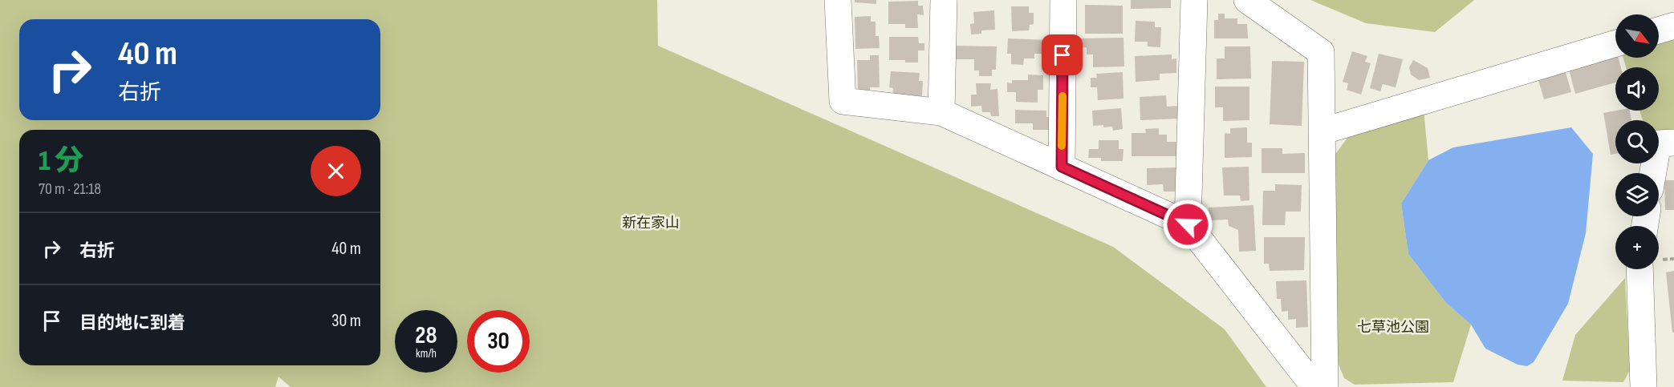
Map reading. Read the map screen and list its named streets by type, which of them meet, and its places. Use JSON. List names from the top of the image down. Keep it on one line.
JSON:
{"parks":["新在家山","七草池公園"],"north":"bottom right","page":{"map_buttons":"+","turn":["40 m","右折"],"heading":["1 分","70 m · 21:18"],"list":[{"name":"右折","value":"40 m"},{"name":"目的地に到着","value":"30 m"}],"speed":"28 km/h","limit":"30"}}
